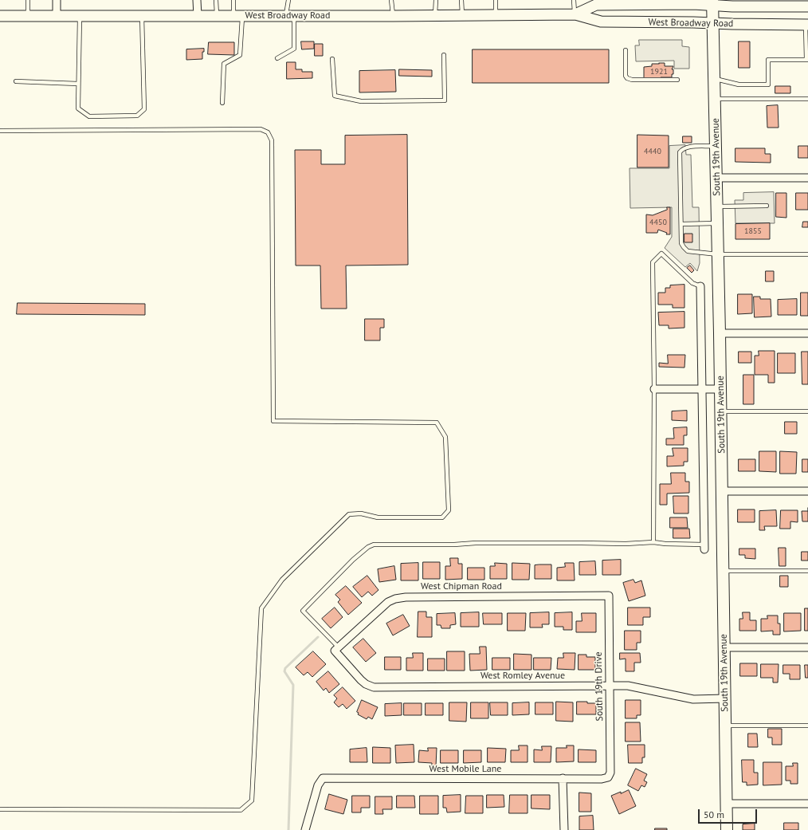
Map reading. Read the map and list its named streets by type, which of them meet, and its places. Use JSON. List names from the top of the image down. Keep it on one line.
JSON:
{"streets":{"main road":["West Broadway Road","South 19th Avenue"],"street":["West Chipman Road","West Romley Avenue","South 19th Drive","West Mobile Lane"]},"crossings":[["West Broadway Road","South 19th Avenue"],["South 19th Avenue","West Romley Avenue"],["West Chipman Road","West Romley Avenue"],["West Chipman Road","South 19th Drive"],["West Romley Avenue","South 19th Drive"],["South 19th Drive","West Mobile Lane"]],"house_numbers":["1921","4440","4450","1855"],"scale_bar":"50 m"}
